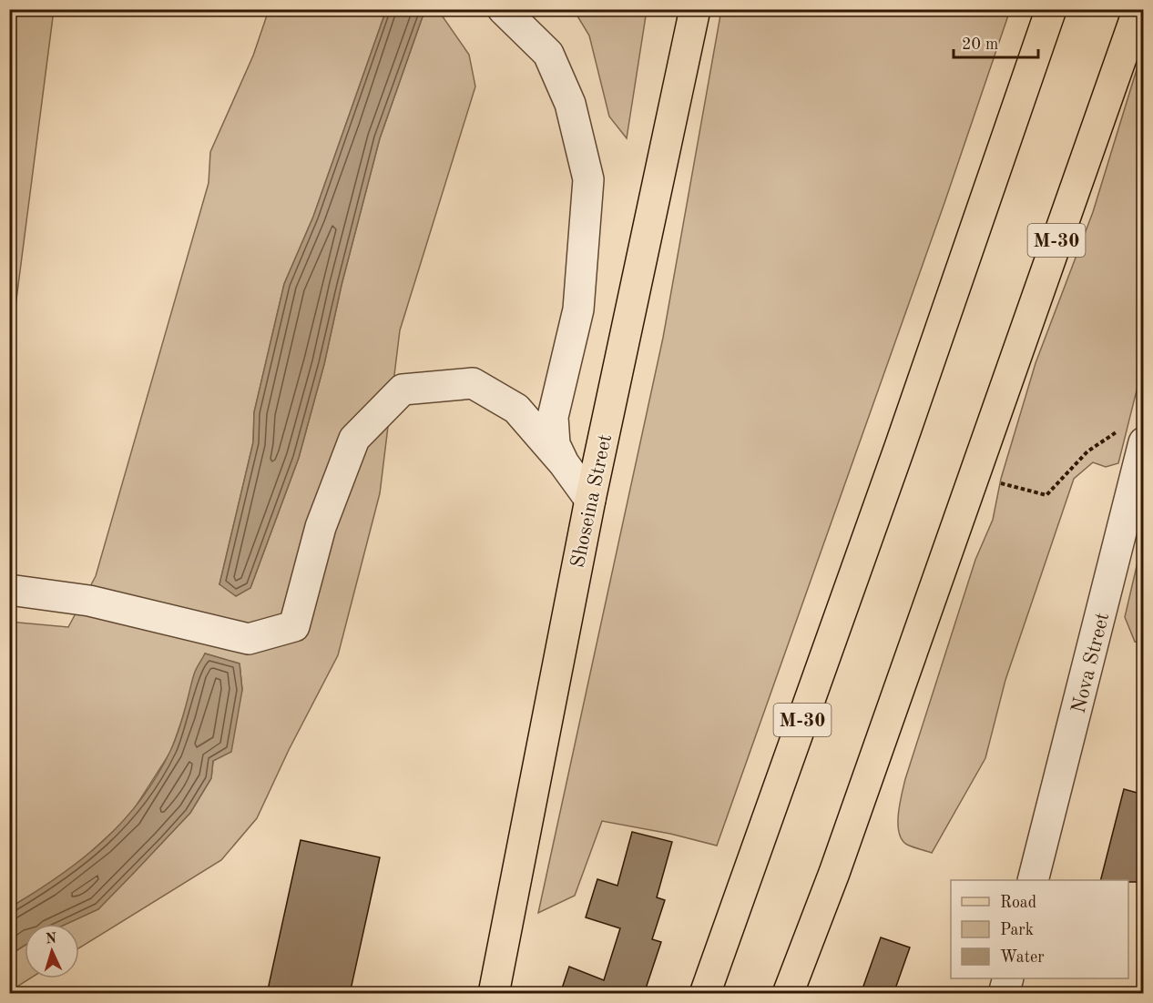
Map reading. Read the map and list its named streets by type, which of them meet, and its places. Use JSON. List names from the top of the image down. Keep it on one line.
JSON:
{"streets":{"main road":["М-30","Shoseina Street"],"street":["Nova Street"]},"legend":["Road","Park","Water"],"scale_bar":"20 m","north":"top"}
